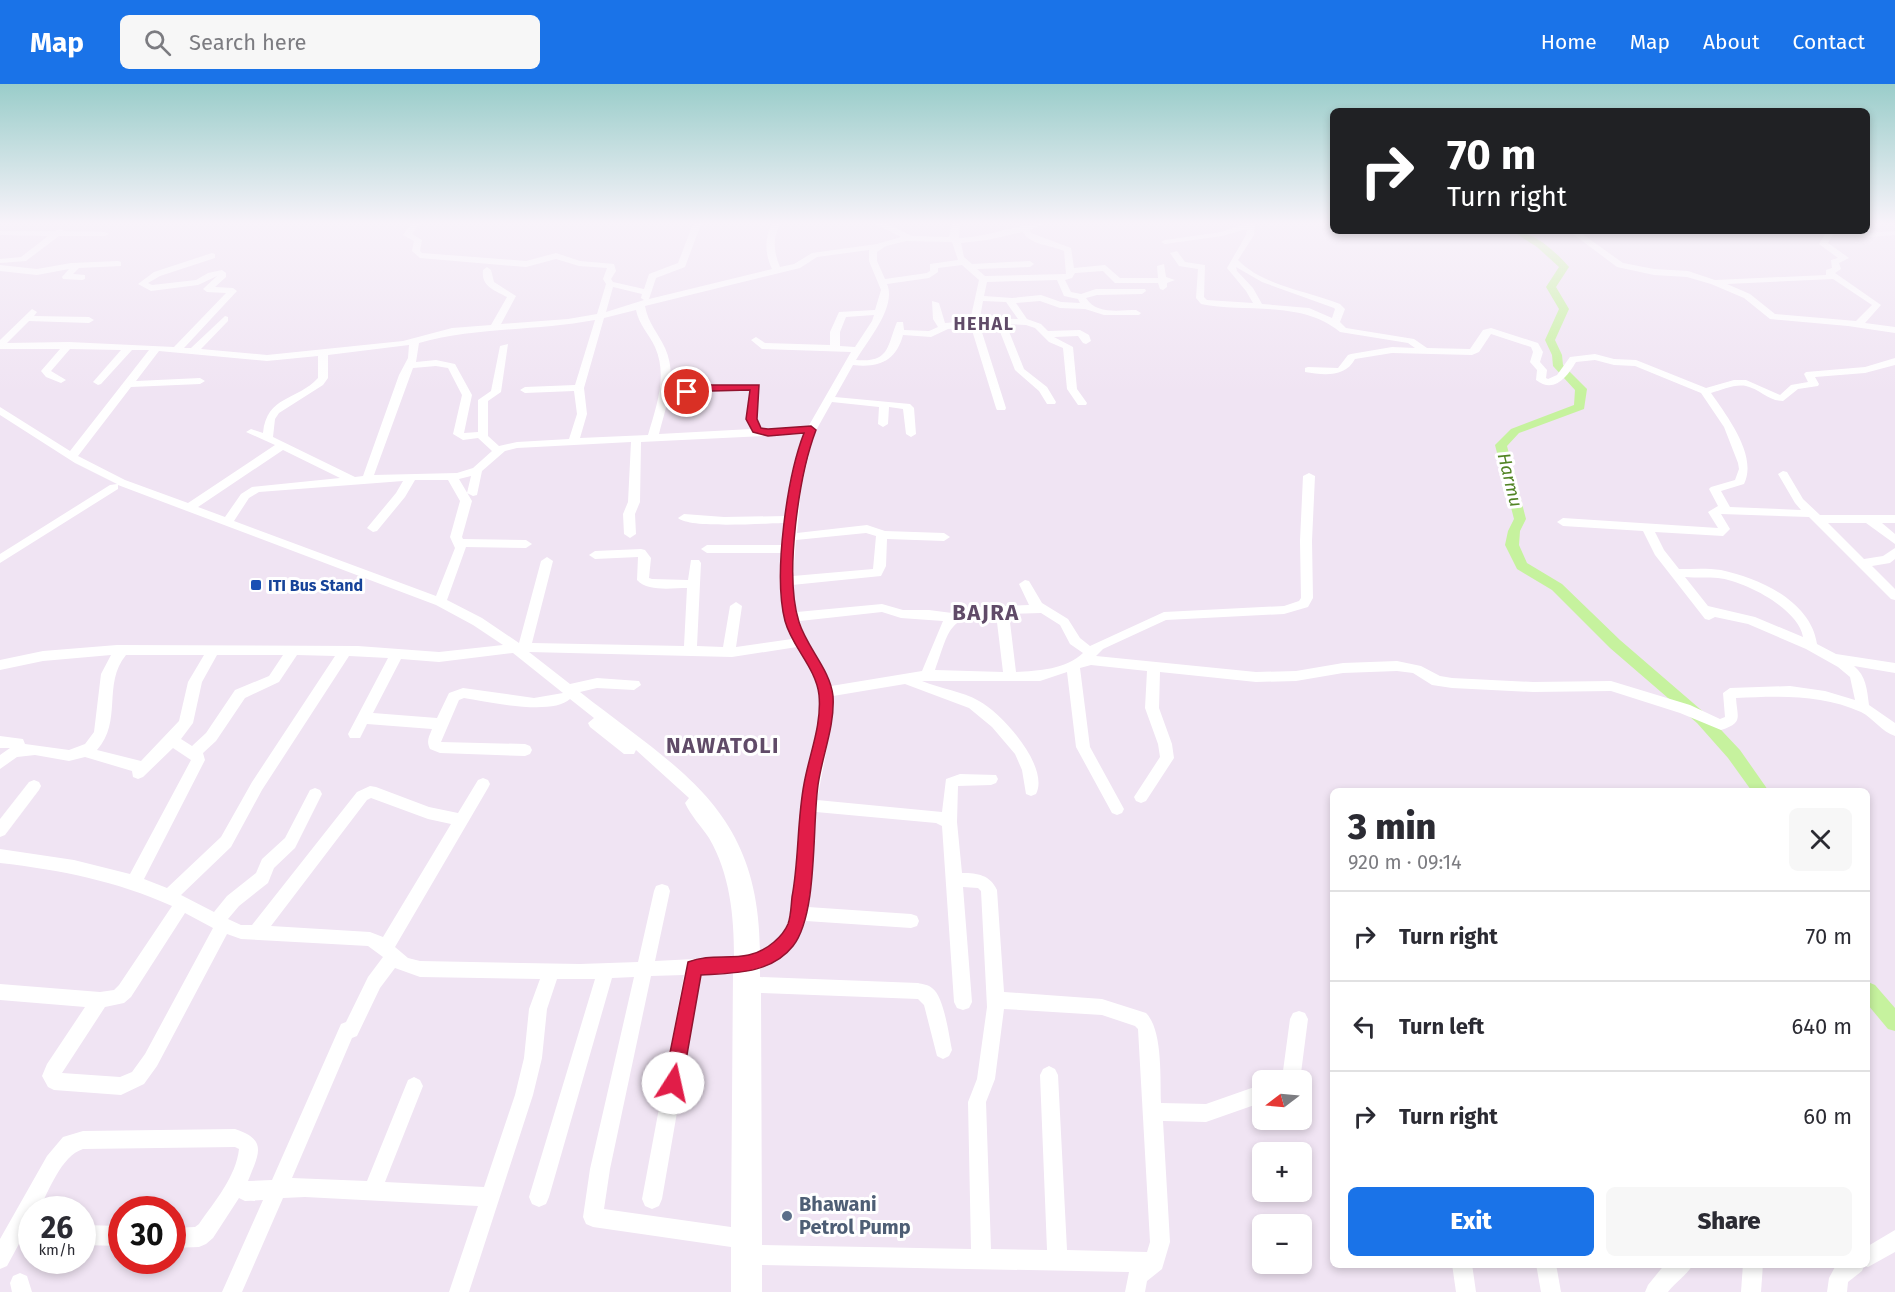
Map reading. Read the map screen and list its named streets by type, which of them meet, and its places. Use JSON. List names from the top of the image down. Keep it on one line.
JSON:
{"districts":["HEHAL","BAJRA","NAWATOLI"],"water":["Harmu"],"places":{"transit":["ITI Bus Stand"],"other":["Bhawani Petrol Pump"]},"north":"left","page":{"header":"Map","search":"Search here","nav":["Home","Map","About","Contact"],"turn":["70 m","Turn right"],"heading":["3 min","920 m · 09:14"],"list":[{"name":"Turn right","value":"70 m"},{"name":"Turn left","value":"640 m"},{"name":"Turn right","value":"60 m"}],"map_buttons":["+","−"],"buttons":["Exit","Share"],"speed":"26 km/h","limit":"30"}}
